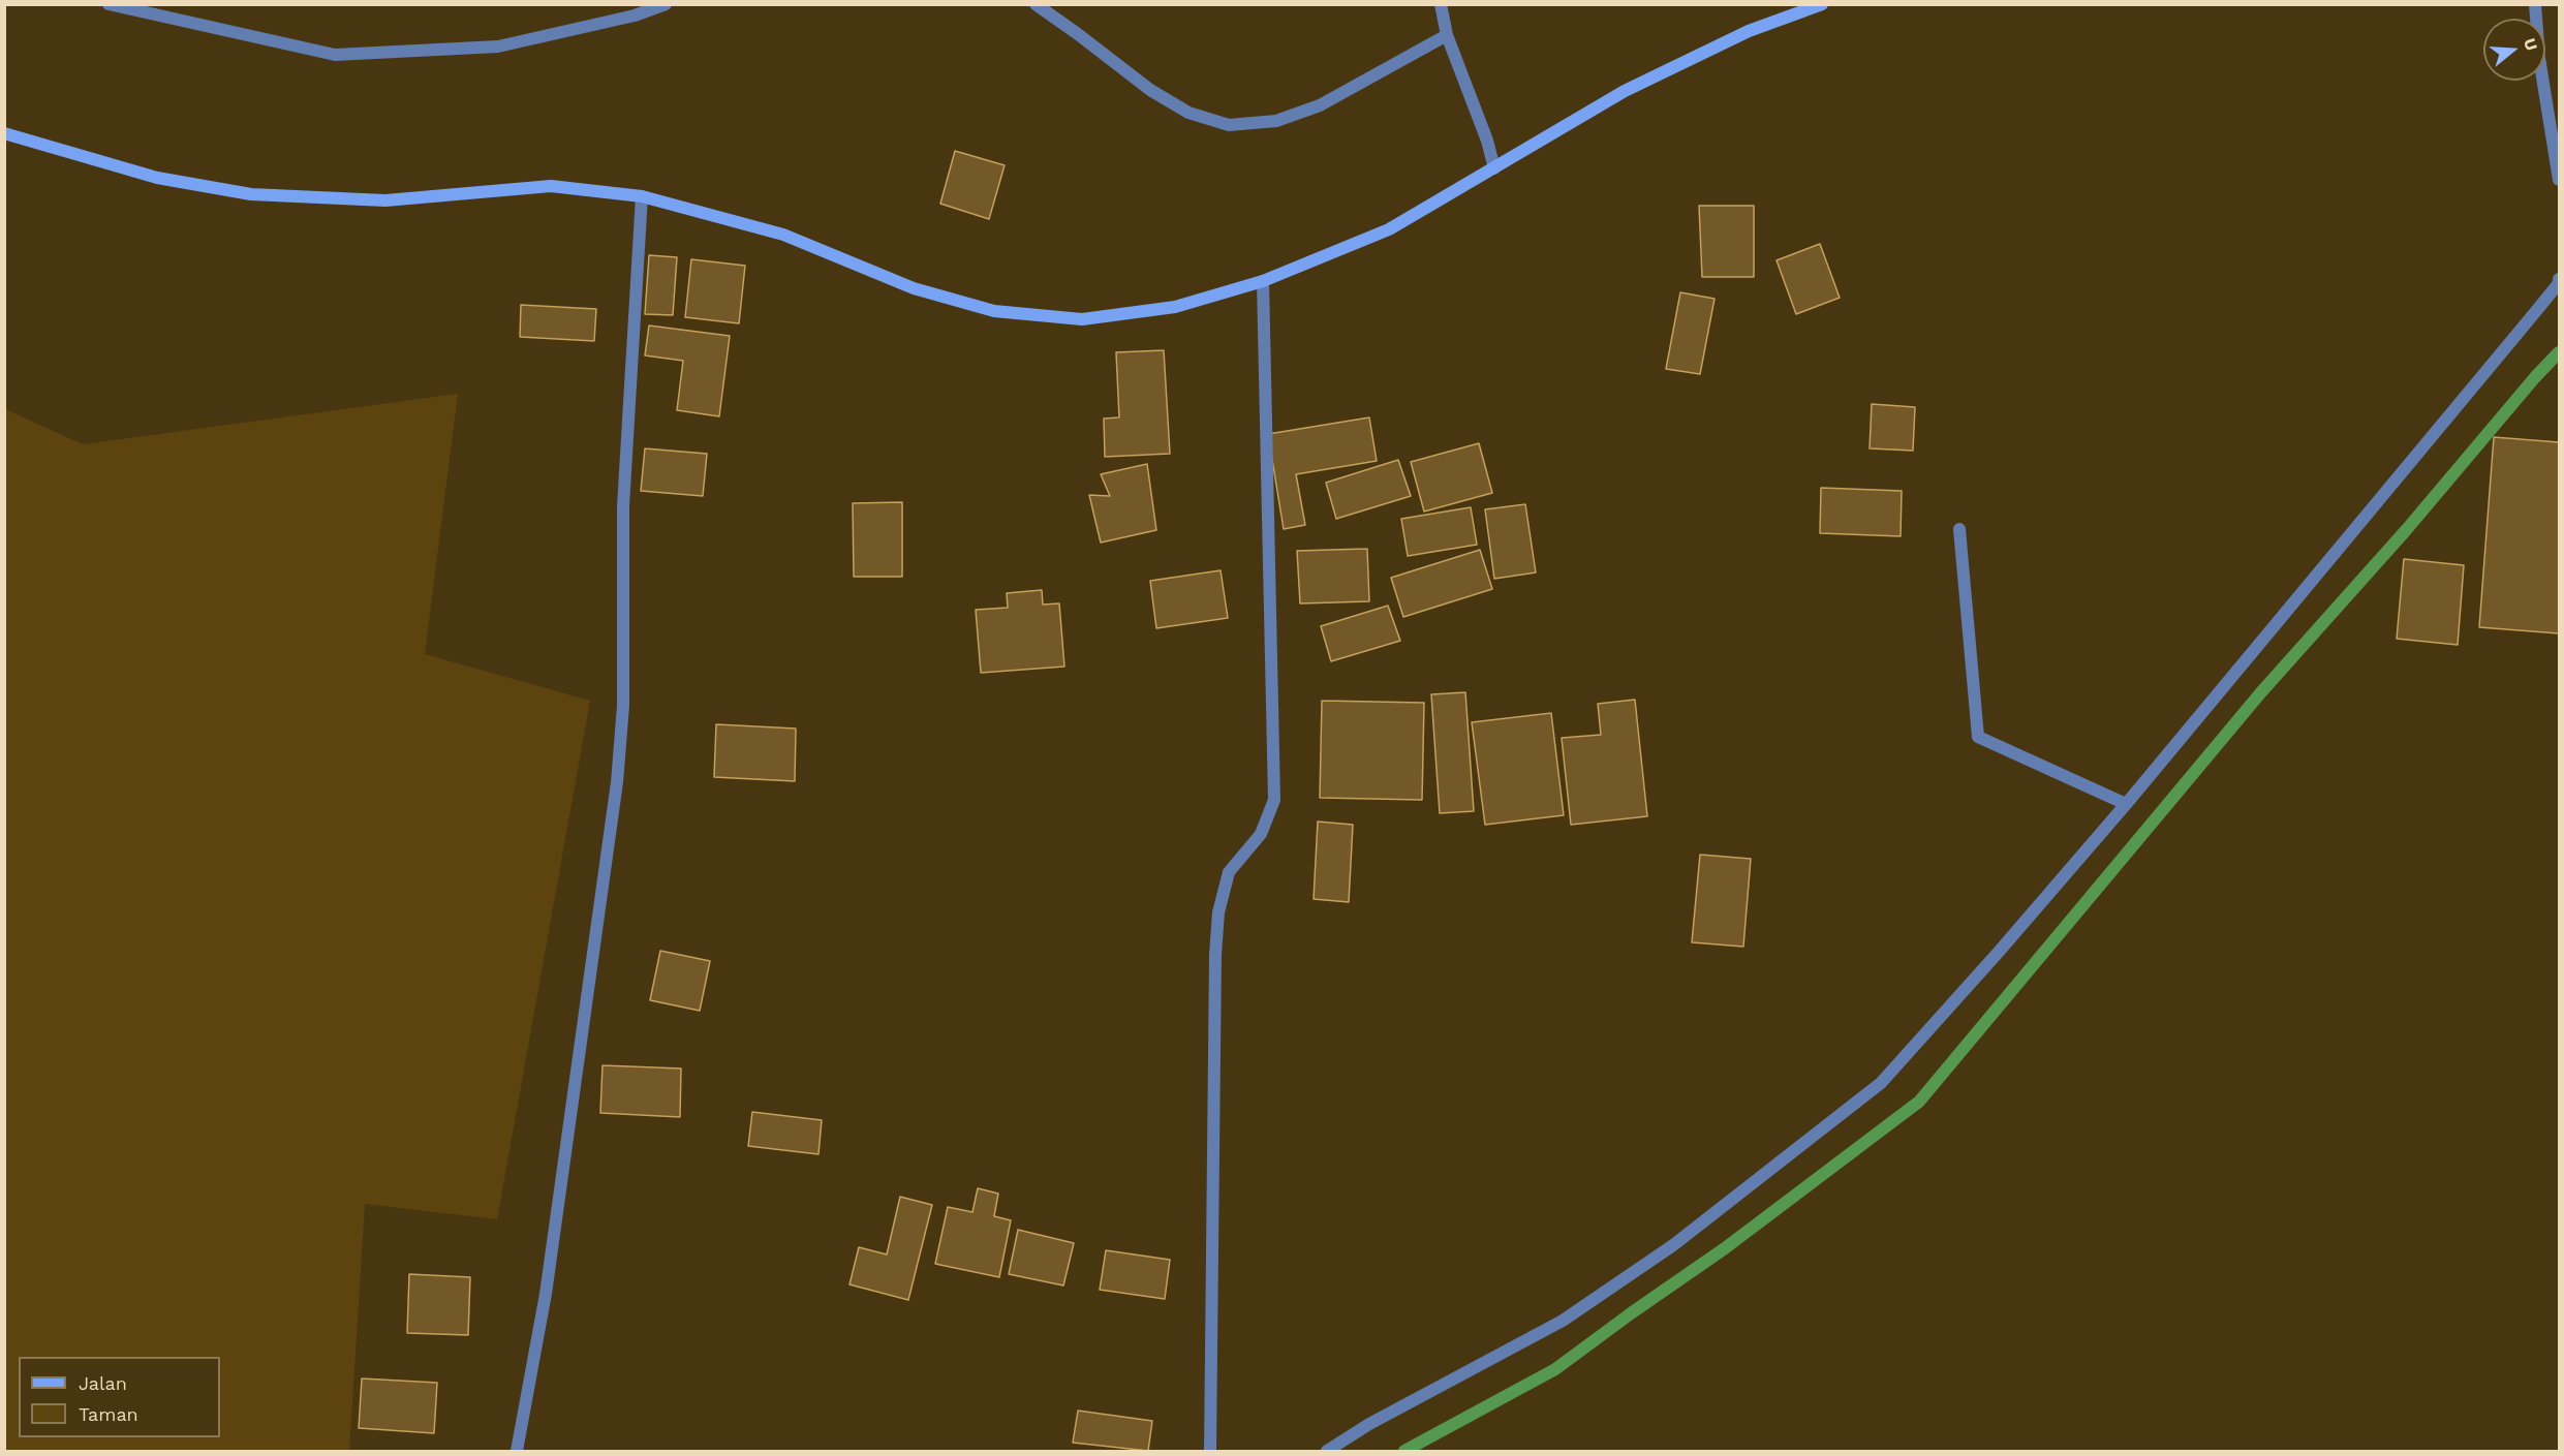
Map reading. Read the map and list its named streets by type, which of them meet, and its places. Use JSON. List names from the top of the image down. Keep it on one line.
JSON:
{"legend":["Jalan","Taman"],"north":"right"}
